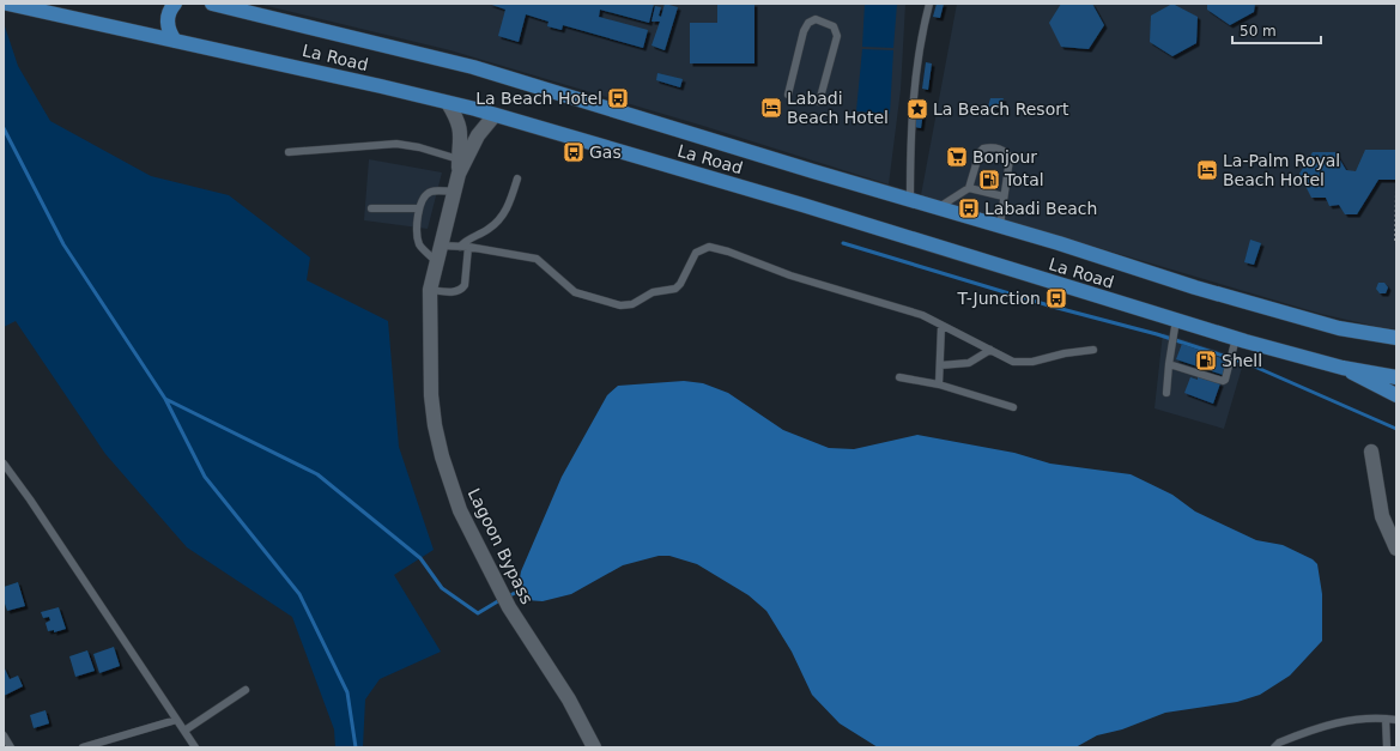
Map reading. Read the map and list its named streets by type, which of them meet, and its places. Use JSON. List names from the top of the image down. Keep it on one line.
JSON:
{"streets":{"main road":["La Road"],"street":["Lagoon Bypass"]},"crossings":[["La Road","Lagoon Bypass"]],"places":{"bus stop":["La Beach Hotel","Gas","Labadi Beach","T-Junction"],"hotel":["Labadi Beach Hotel","La-Palm Royal Beach Hotel"],"place":["La Beach Resort"],"supermarket":["Bonjour"],"fuel station":["Total","Shell"]},"scale_bar":"50 m"}
